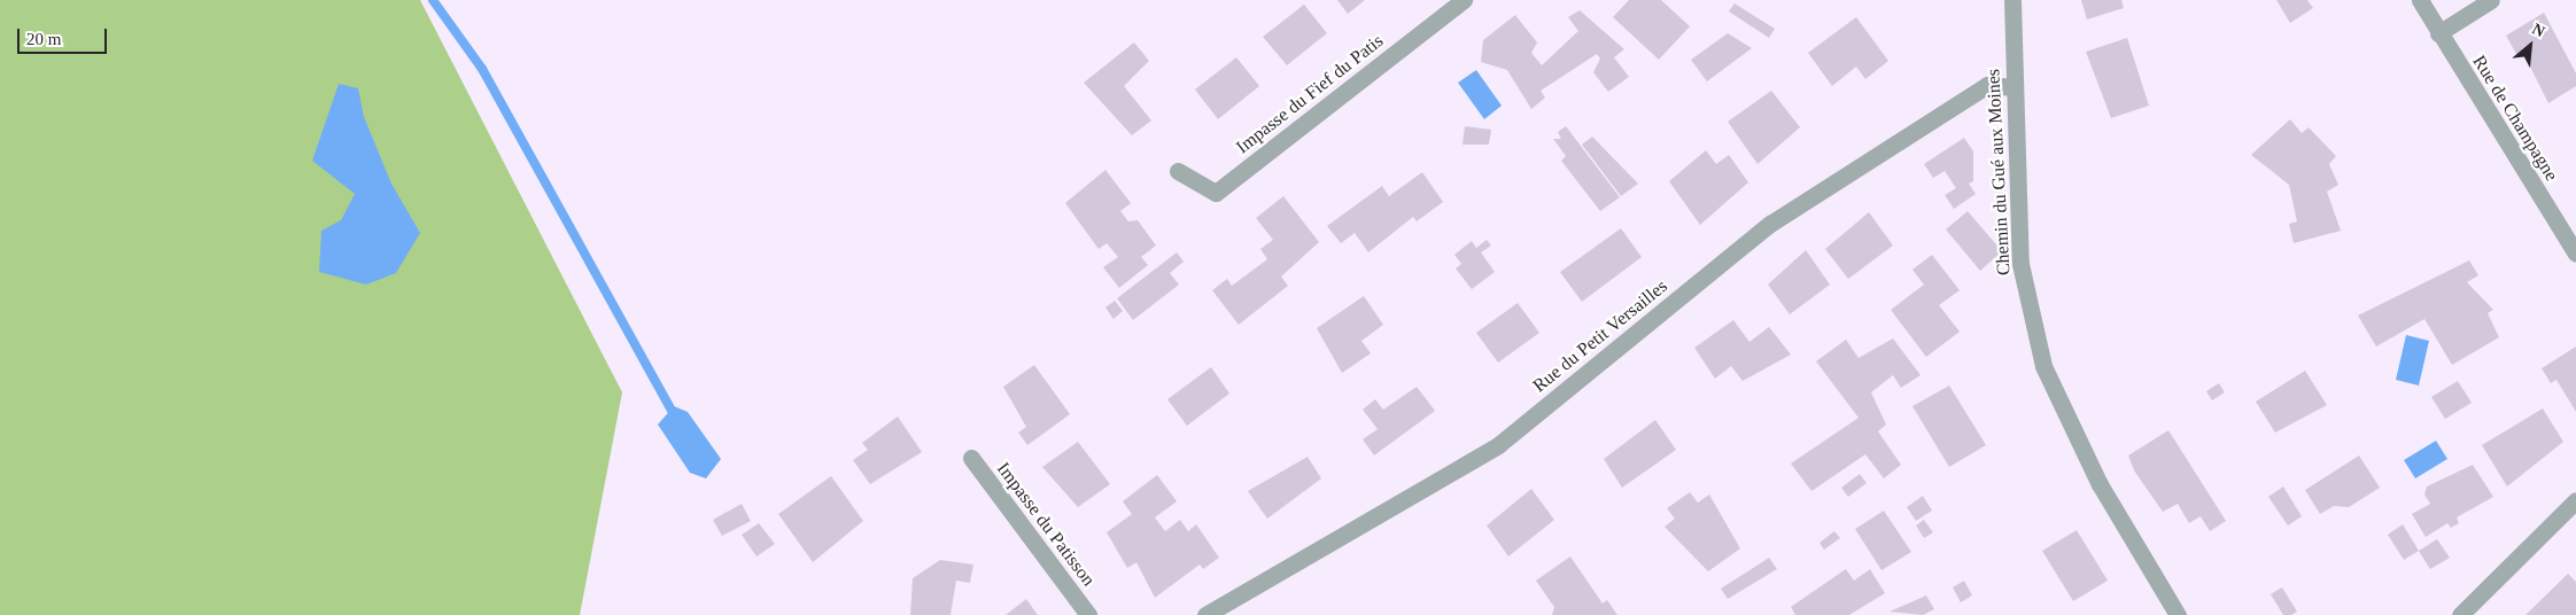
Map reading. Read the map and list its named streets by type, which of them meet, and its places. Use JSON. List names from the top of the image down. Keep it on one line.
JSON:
{"streets":{"street":["Impasse du Fief du Patis","Rue de Champagne","Chemin du Gué aux Moines","Rue du Petit Versailles","Impasse du Patisson"]},"crossings":[["Chemin du Gué aux Moines","Rue du Petit Versailles"]],"scale_bar":"20 m","north":"top right"}
